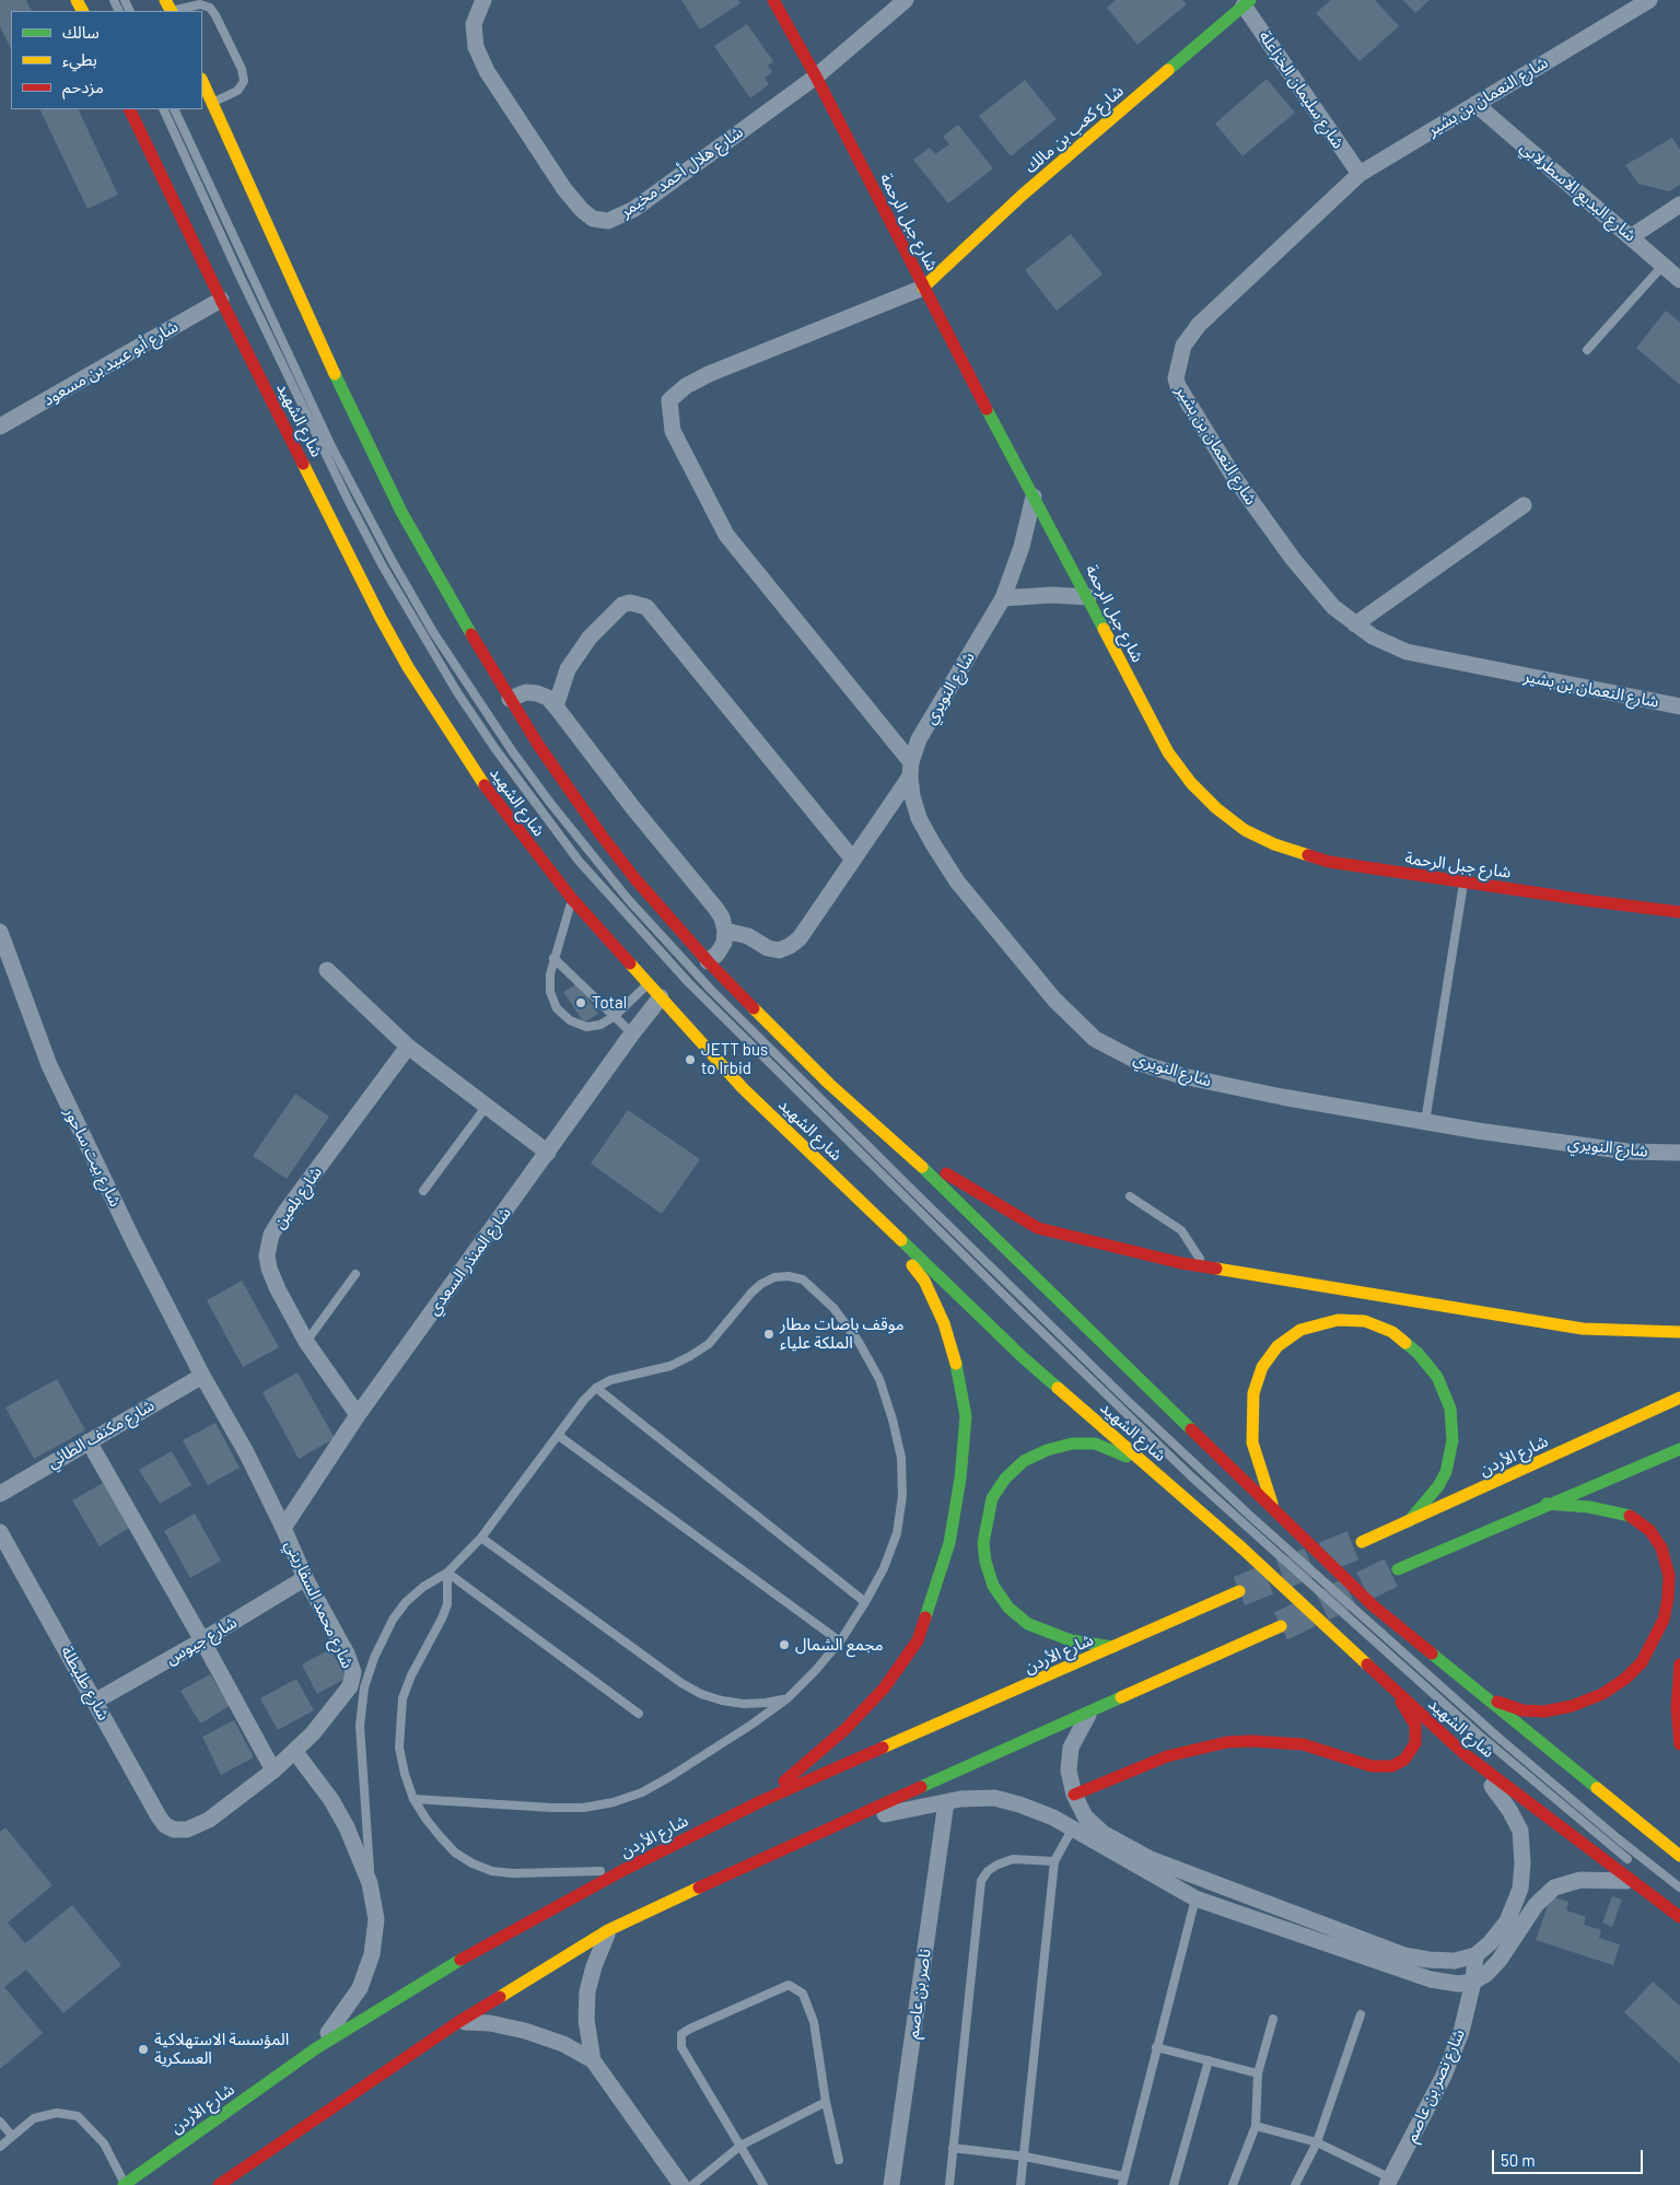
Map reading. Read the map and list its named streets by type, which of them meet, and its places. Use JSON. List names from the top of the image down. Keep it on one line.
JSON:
{"streets":{"main road":["شارع كعب بن مالك","شارع جبل الرحمة","شارع الشهيد","شارع الأردن"],"street":["شارع سليمان الخزاعلة","شارع النعمان بن بشير","شارع هلال أحمد مخيمر","شارع البديع الاسطرلابي","شارع أبو عبيد بن مسعود","شارع النويري","شارع بيت ساحور","شارع بلعين","شارع المنذر السعدي","شارع مكنف الطائي","شارع محمد السفاريني","شارع جيوس","شارع طليطلة","ناصر بن عاصم","شارع نصر بن عاصم"]},"crossings":[["شارع سليمان الخزاعلة","شارع النعمان بن بشير"],["شارع سليمان الخزاعلة","شارع كعب بن مالك"],["شارع النعمان بن بشير","شارع البديع الاسطرلابي"],["شارع كعب بن مالك","شارع جبل الرحمة"],["شارع هلال أحمد مخيمر","شارع جبل الرحمة"],["شارع جبل الرحمة","شارع النويري"],["شارع أبو عبيد بن مسعود","شارع الشهيد"],["شارع الشهيد","شارع المنذر السعدي"],["شارع بيت ساحور","شارع مكنف الطائي"],["شارع بيت ساحور","شارع محمد السفاريني"],["شارع بلعين","شارع المنذر السعدي"],["شارع المنذر السعدي","شارع محمد السفاريني"],["شارع مكنف الطائي","شارع محمد السفاريني"],["شارع محمد السفاريني","شارع جيوس"],["شارع محمد السفاريني","شارع طليطلة"],["شارع جيوس","شارع طليطلة"]],"places":["Total","JETT bus to Irbid","موقف باصات مطار الملكة علياء","مجمع الشمال","المؤسسة الاستهلاكية العسكرية"],"legend":["سالك","بطيء","مزدحم"],"scale_bar":"50 m"}
